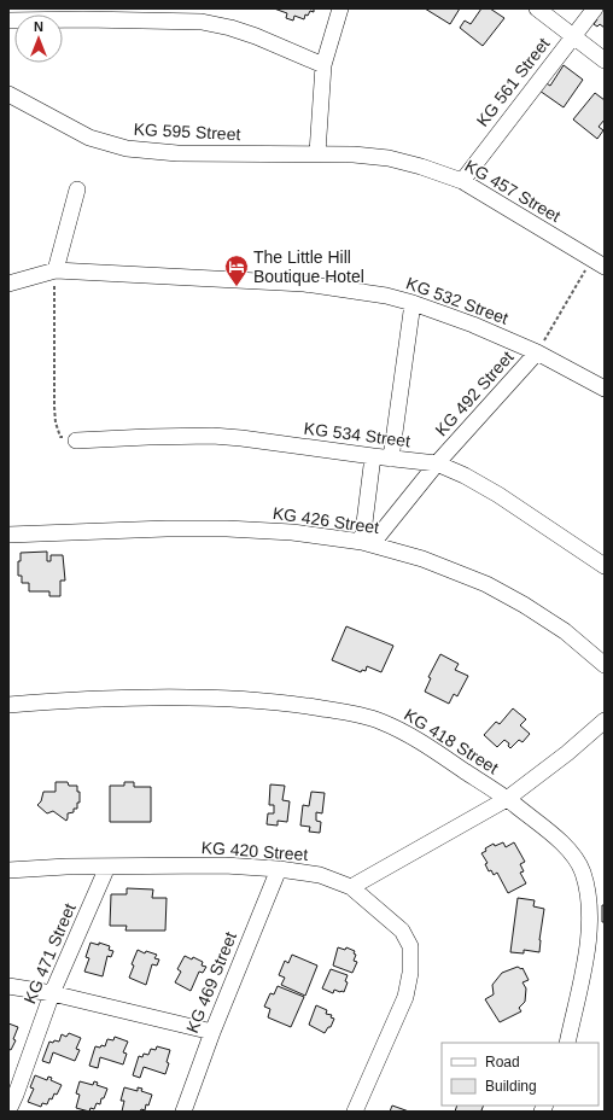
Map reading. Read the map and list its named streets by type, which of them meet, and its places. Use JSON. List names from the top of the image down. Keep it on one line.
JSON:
{"streets":{"street":["KG 561 Street","KG 595 Street","KG 457 Street","KG 532 Street","KG 492 Street","KG 534 Street","KG 426 Street","KG 418 Street","KG 420 Street","KG 471 Street","KG 469 Street"]},"crossings":[["KG 561 Street","KG 457 Street"],["KG 595 Street","KG 457 Street"],["KG 457 Street","KG 492 Street"],["KG 532 Street","KG 492 Street"],["KG 492 Street","KG 534 Street"],["KG 492 Street","KG 426 Street"],["KG 420 Street","KG 471 Street"],["KG 420 Street","KG 469 Street"]],"places":{"hotel":["The Little Hill Boutique Hotel"]},"legend":["Road","Building"],"north":"top"}
